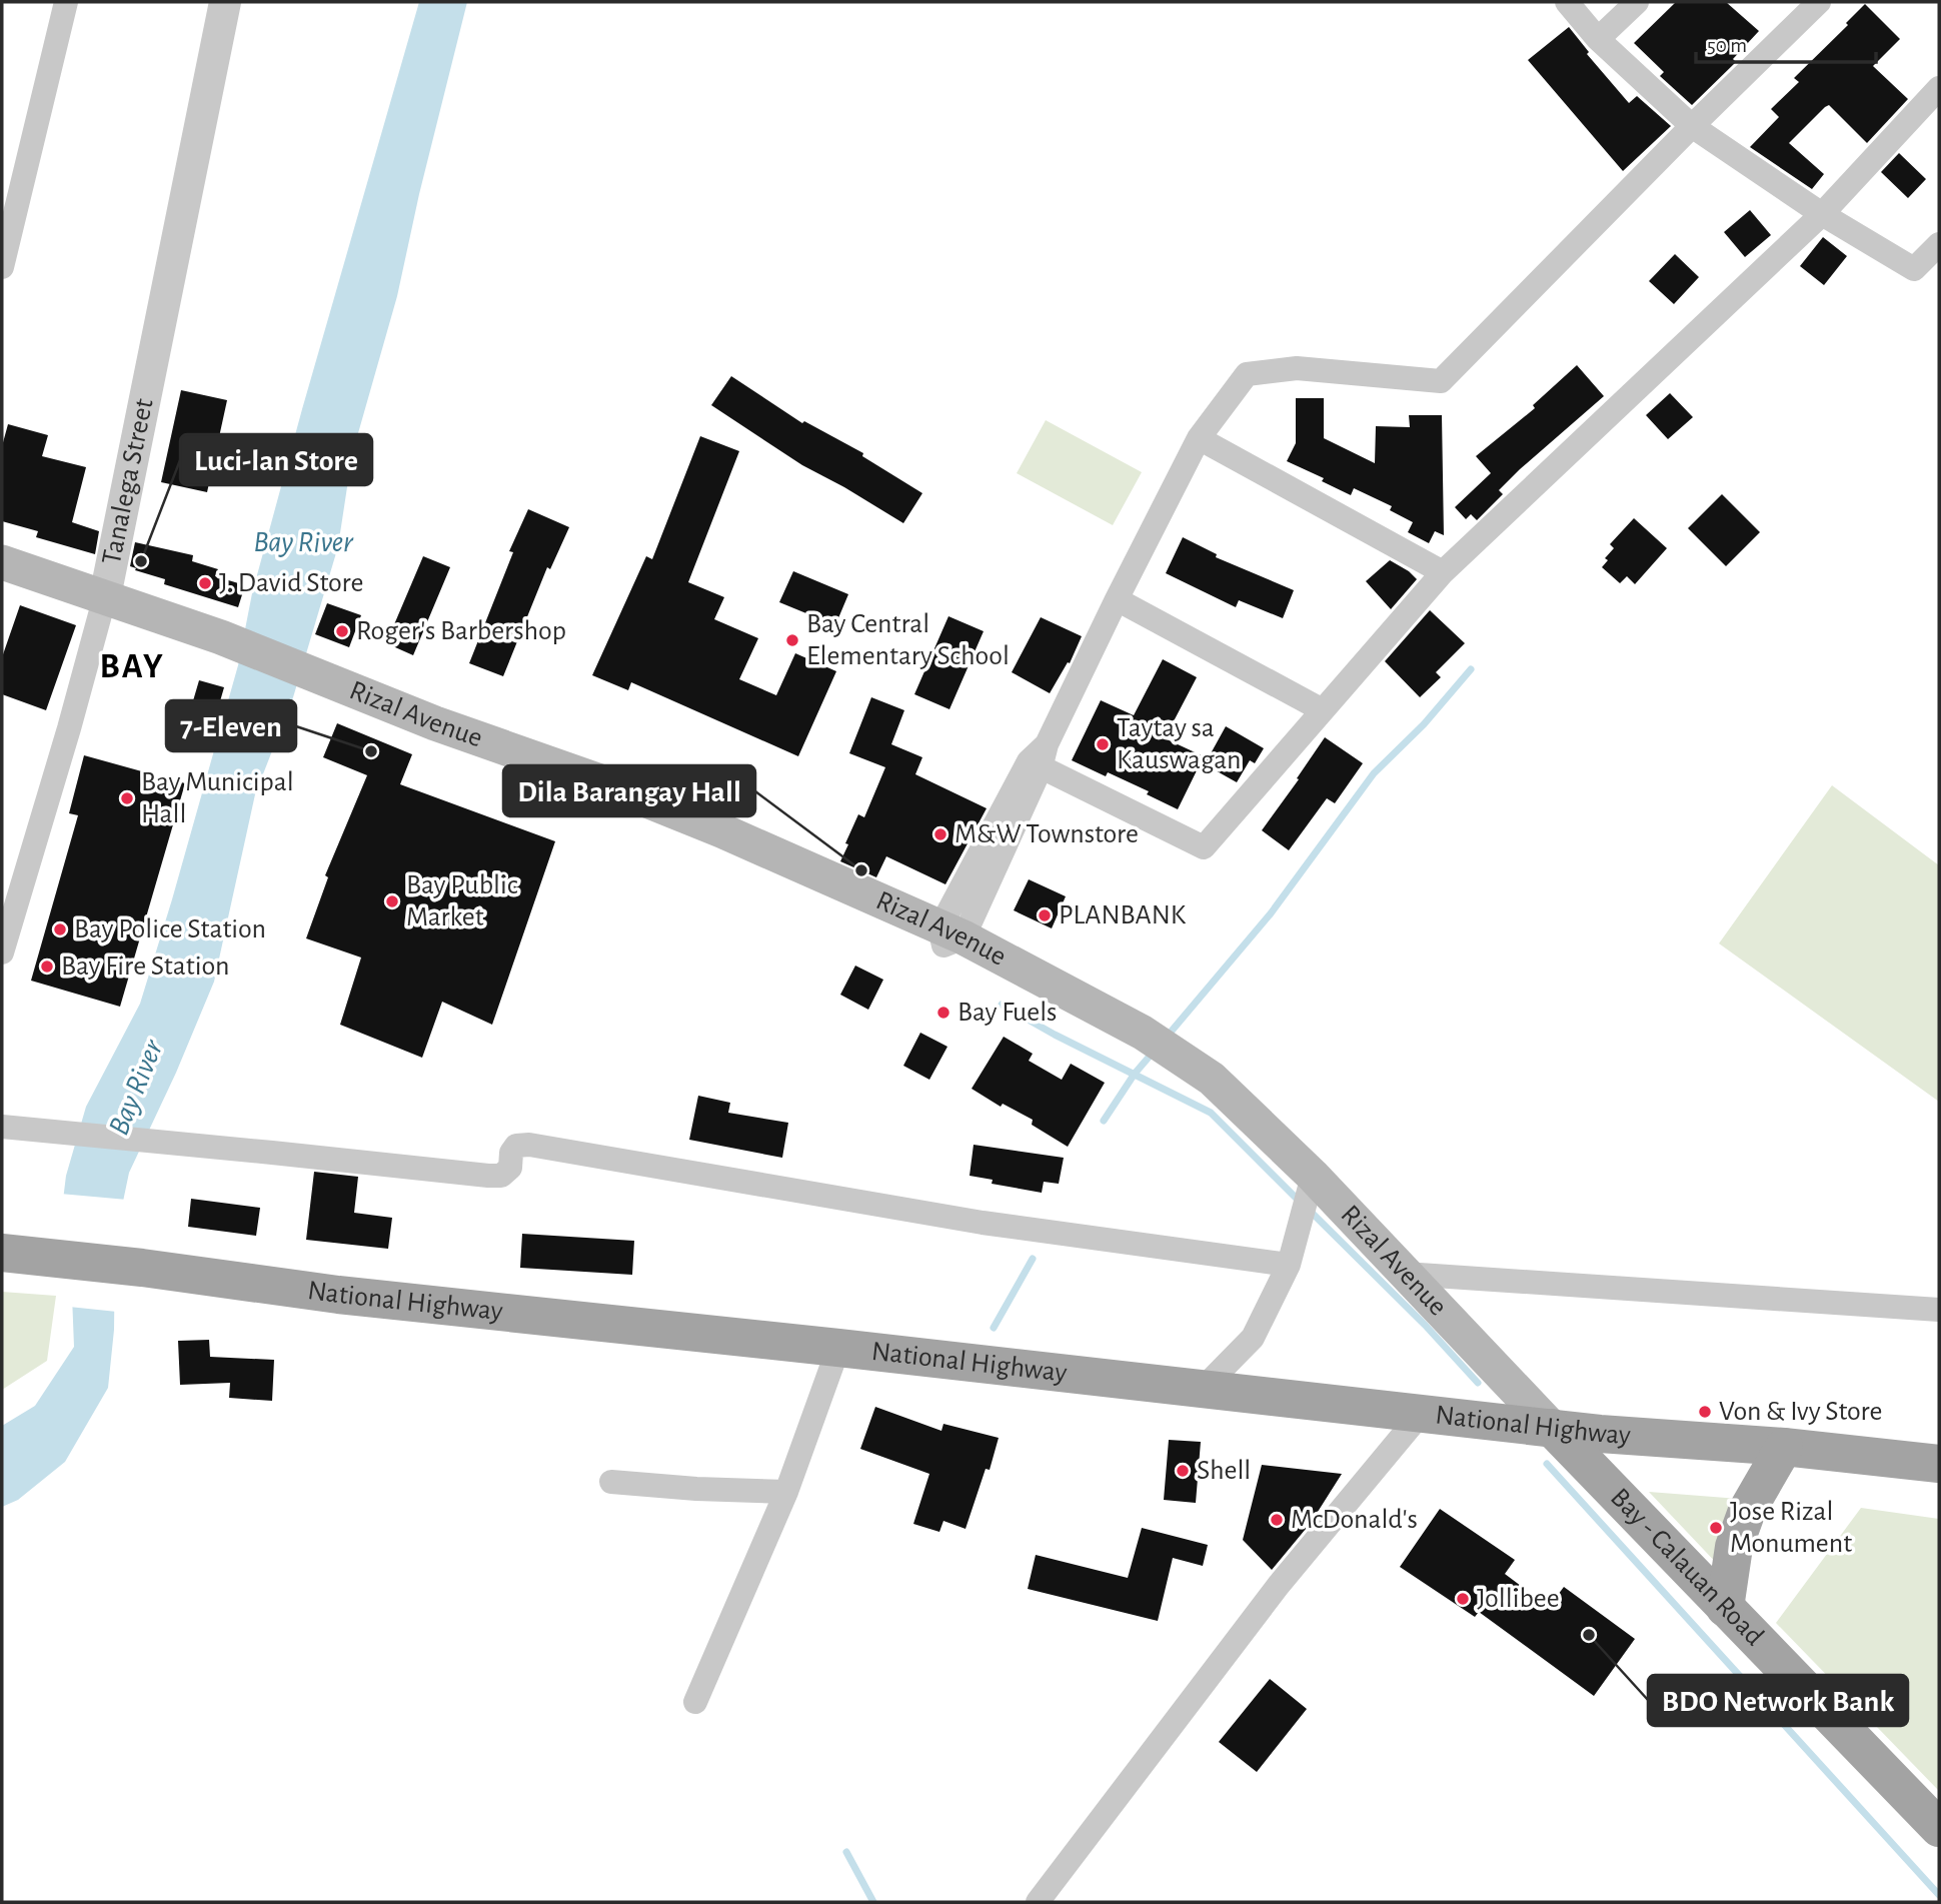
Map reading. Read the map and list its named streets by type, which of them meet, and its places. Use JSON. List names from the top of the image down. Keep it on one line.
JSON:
{"streets":{"main road":["Rizal Avenue","National Highway","Bay - Calauan Road"],"street":["Tanalega Street"]},"crossings":[["Tanalega Street","Rizal Avenue"],["Rizal Avenue","National Highway"],["Rizal Avenue","Bay - Calauan Road"],["National Highway","Bay - Calauan Road"]],"districts":["BAY"],"water":["Bay River"],"places":["Luci-lan Store","J. David Store","Roger's Barbershop","Bay Central Elementary School","Taytay sa Kauswagan","7-Eleven","Bay Municipal Hall","M&W Townstore","Dila Barangay Hall","Bay Public Market","PLANBANK","Bay Police Station","Bay Fire Station","Bay Fuels","Von & Ivy Store","Shell","McDonald's","Jose Rizal Monument","Jollibee","BDO Network Bank"],"scale_bar":"50 m"}
